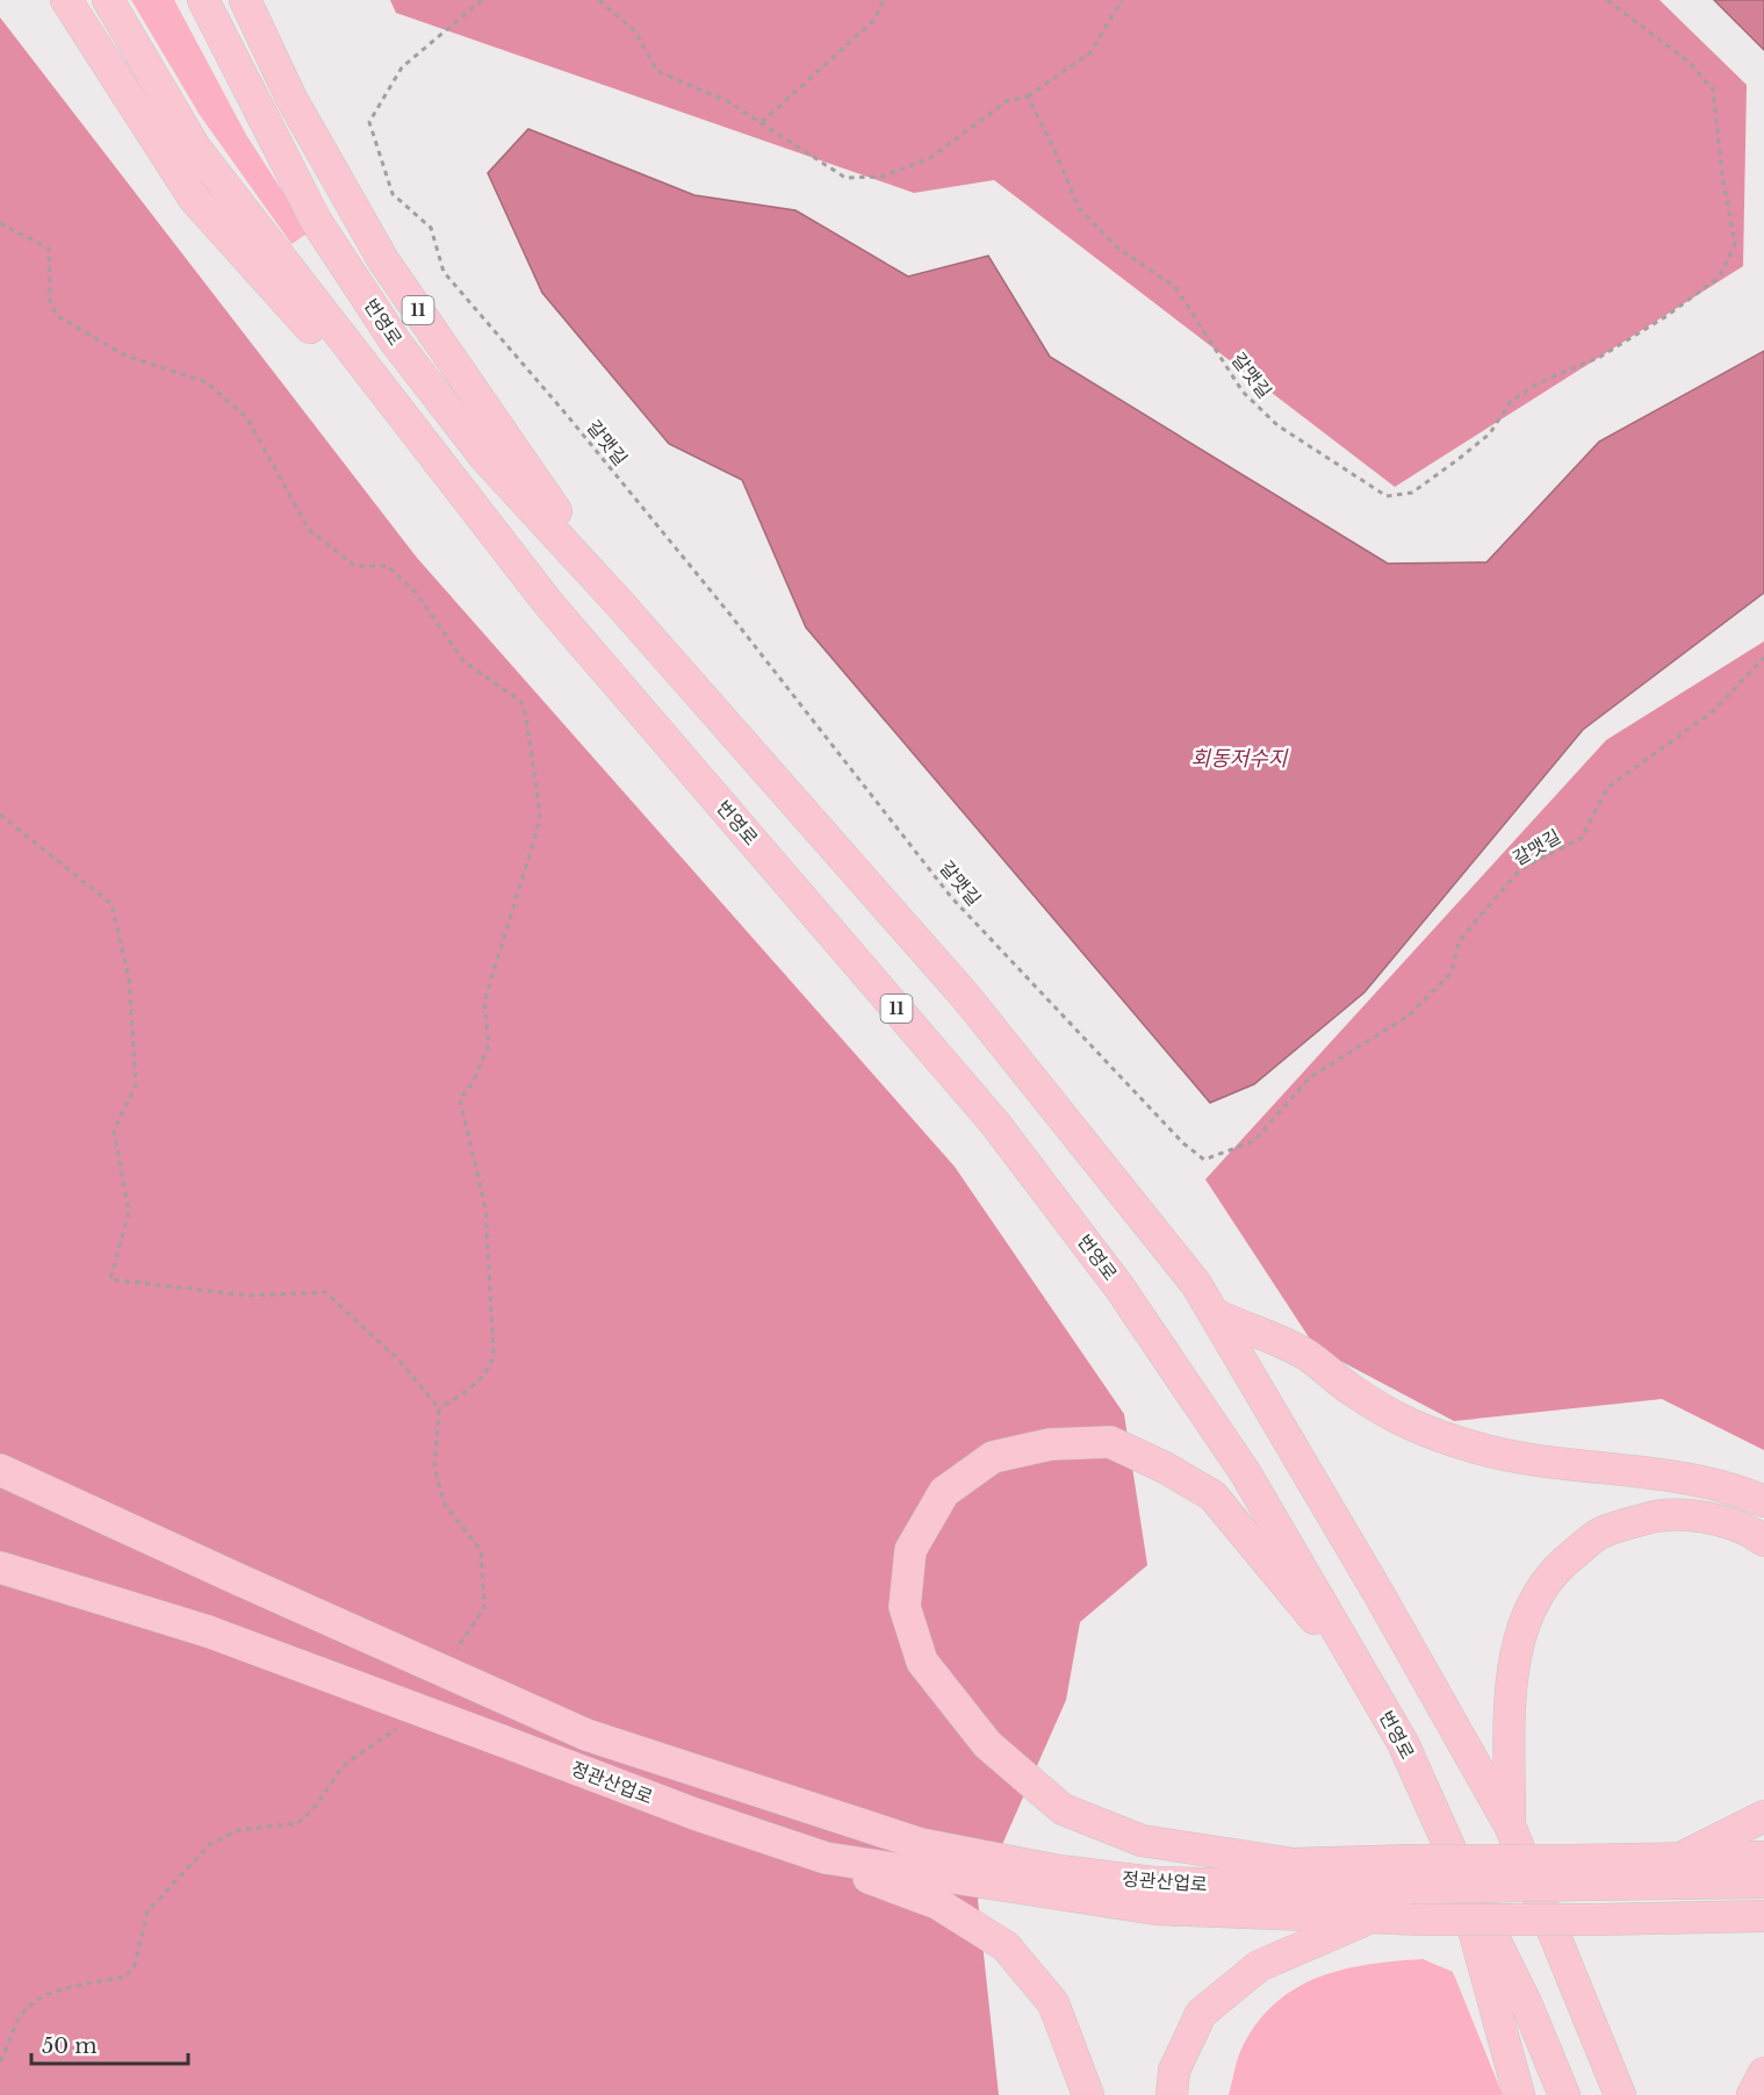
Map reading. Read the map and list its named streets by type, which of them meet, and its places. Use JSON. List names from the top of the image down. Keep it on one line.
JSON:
{"streets":{"highway":["11","번영로","정관산업로"],"path":["갈맷길"]},"water":["회동저수지"],"scale_bar":"50 m"}
